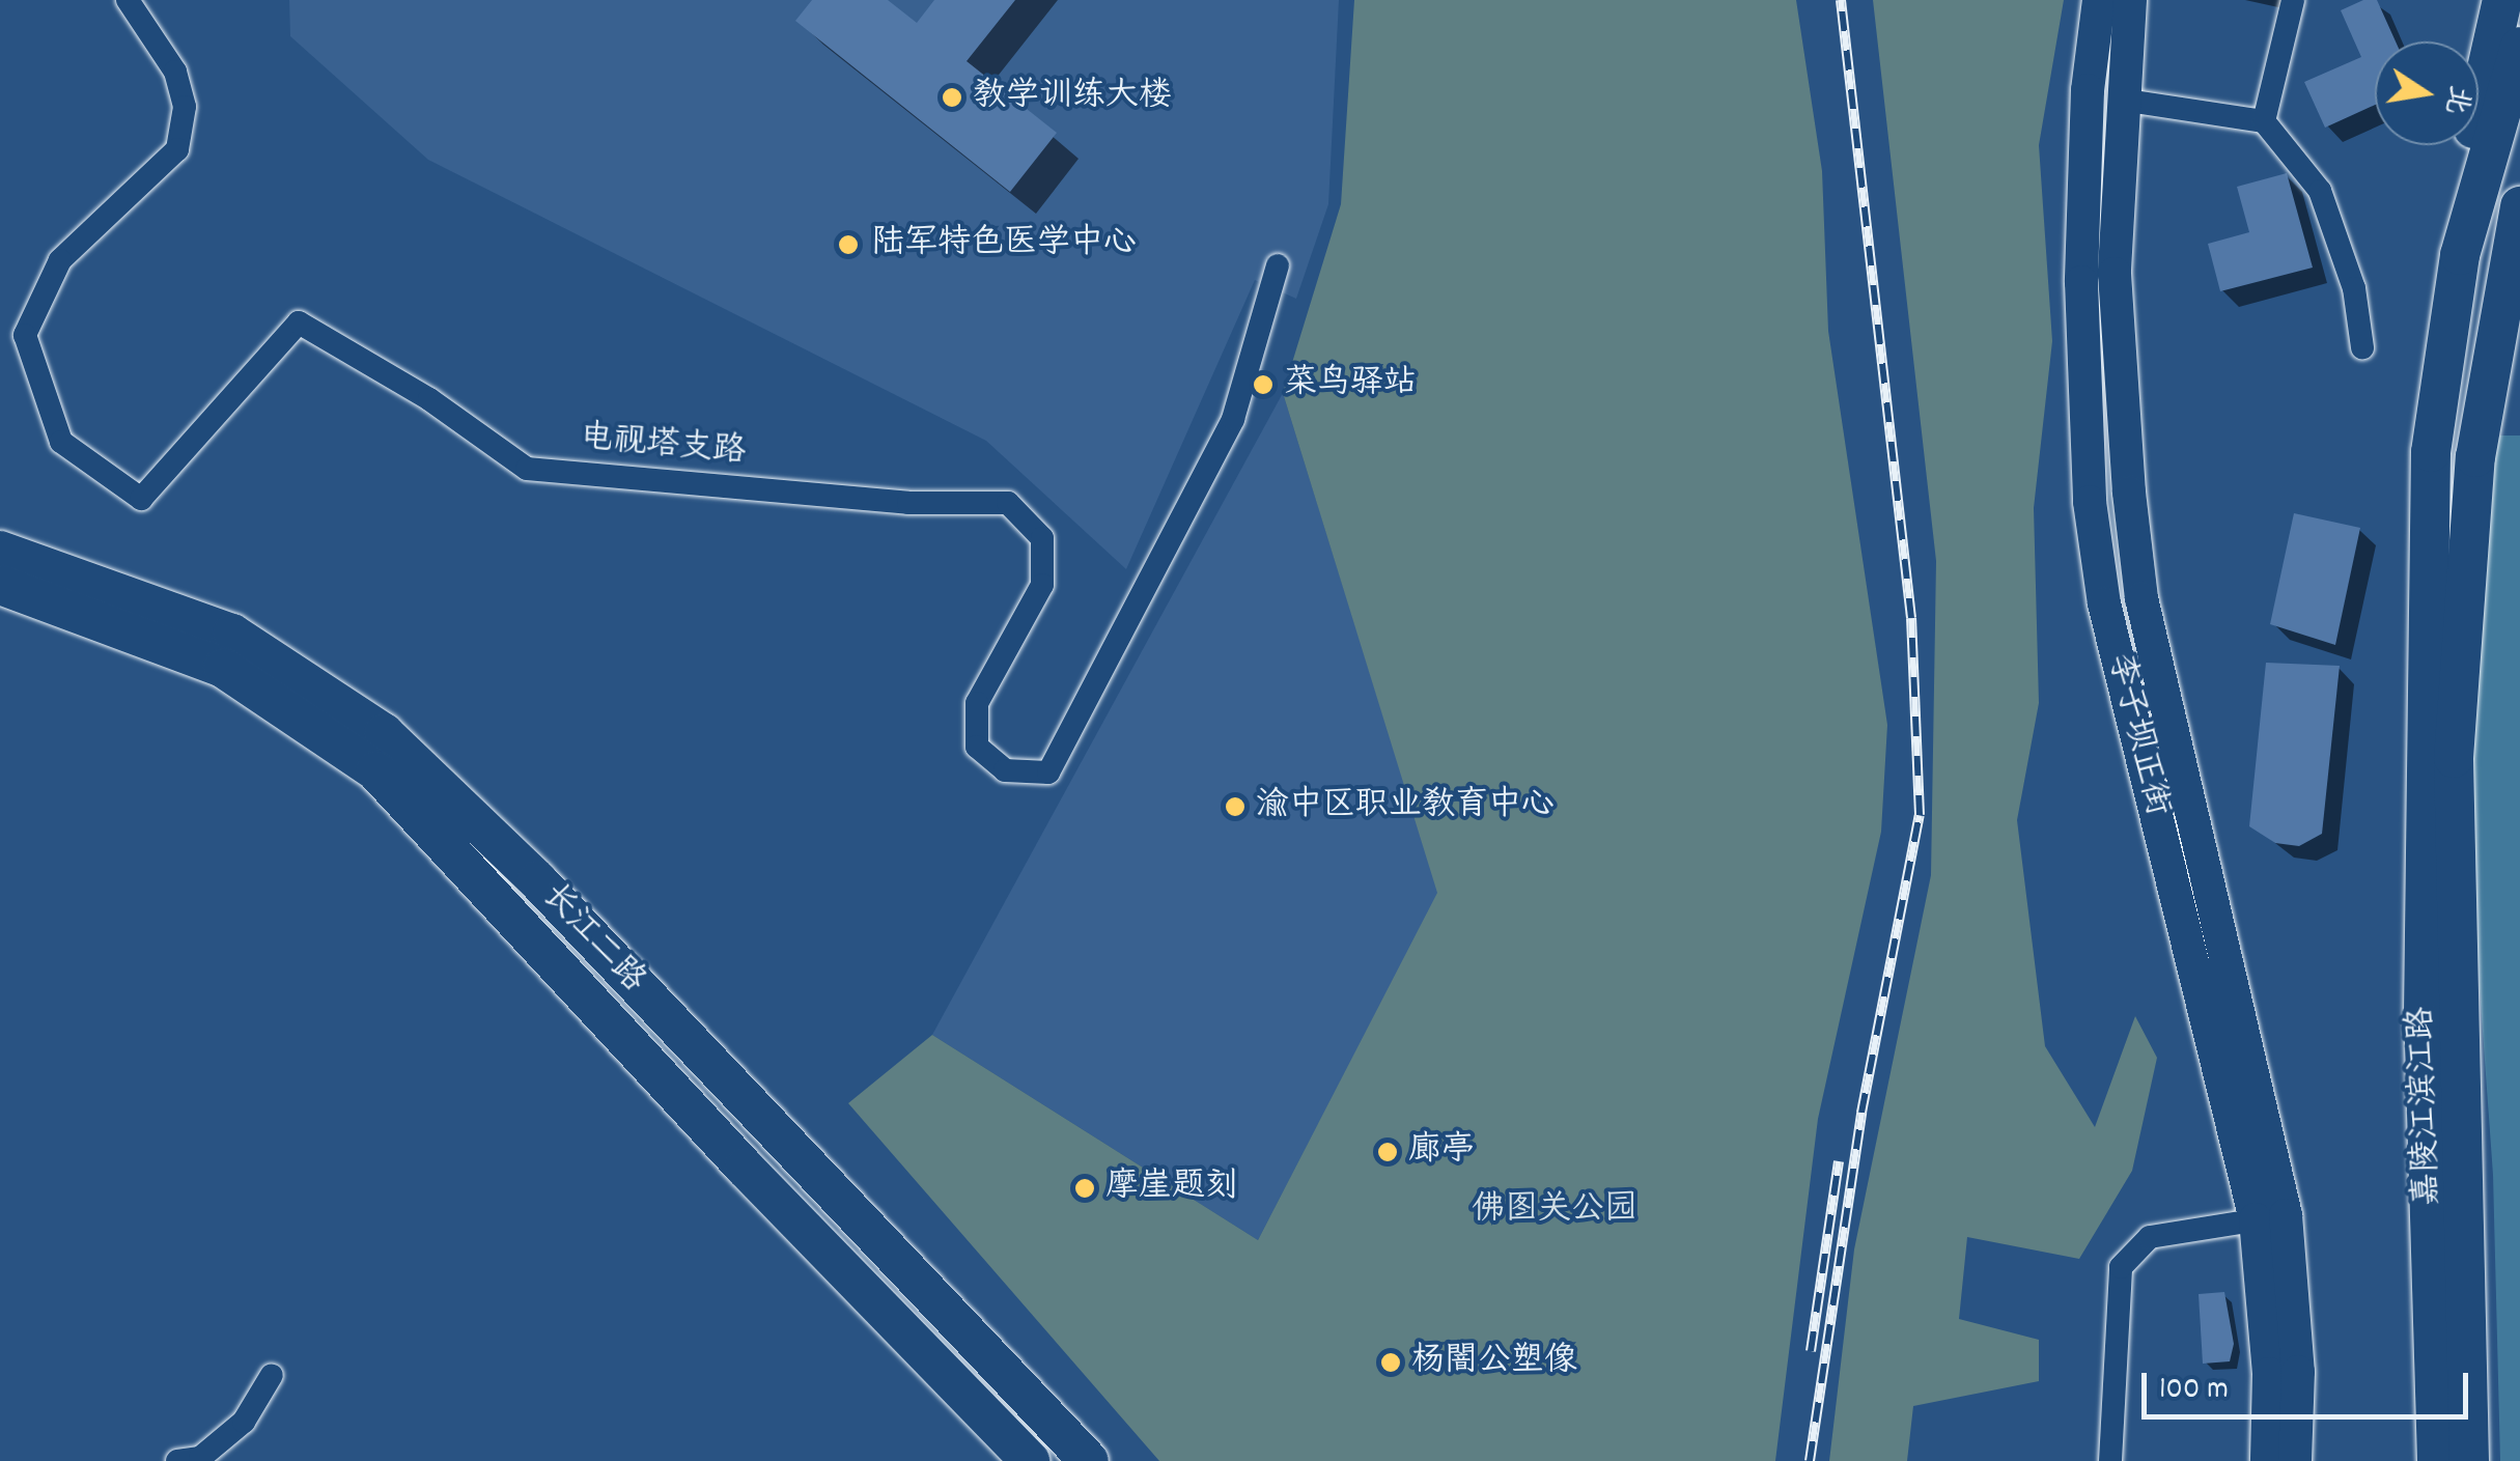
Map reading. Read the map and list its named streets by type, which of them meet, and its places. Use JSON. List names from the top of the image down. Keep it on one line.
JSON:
{"streets":{"main road":["李子坝正街","长江二路","嘉陵江滨江路"],"street":["电视塔支路"]},"parks":["佛图关公园"],"places":["教学训练大楼","陆军特色医学中心","菜鸟驿站","渝中区职业教育中心","廊亭","摩崖题刻","杨闇公塑像"],"scale_bar":"100 m","north":"right"}
